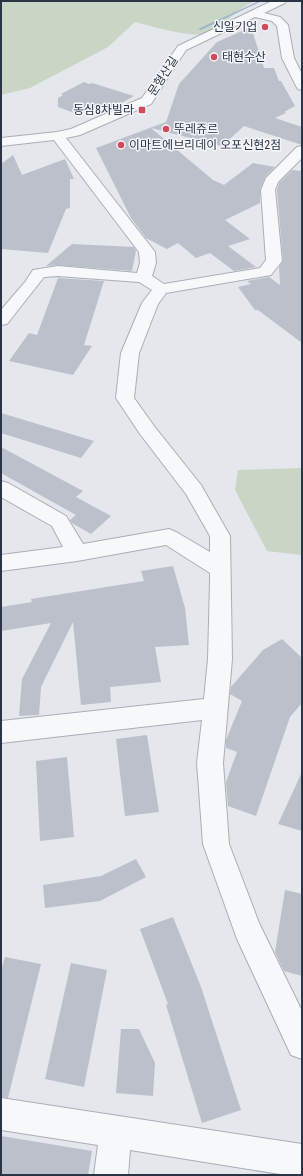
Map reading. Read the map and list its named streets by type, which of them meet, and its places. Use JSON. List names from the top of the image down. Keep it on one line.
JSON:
{"streets":{"street":["문형산길"]},"places":{"other":["신일기업","태현수산","뚜레쥬르","이마트에브리데이 오포신현2점"],"transit":["동심8차빌라"]}}
